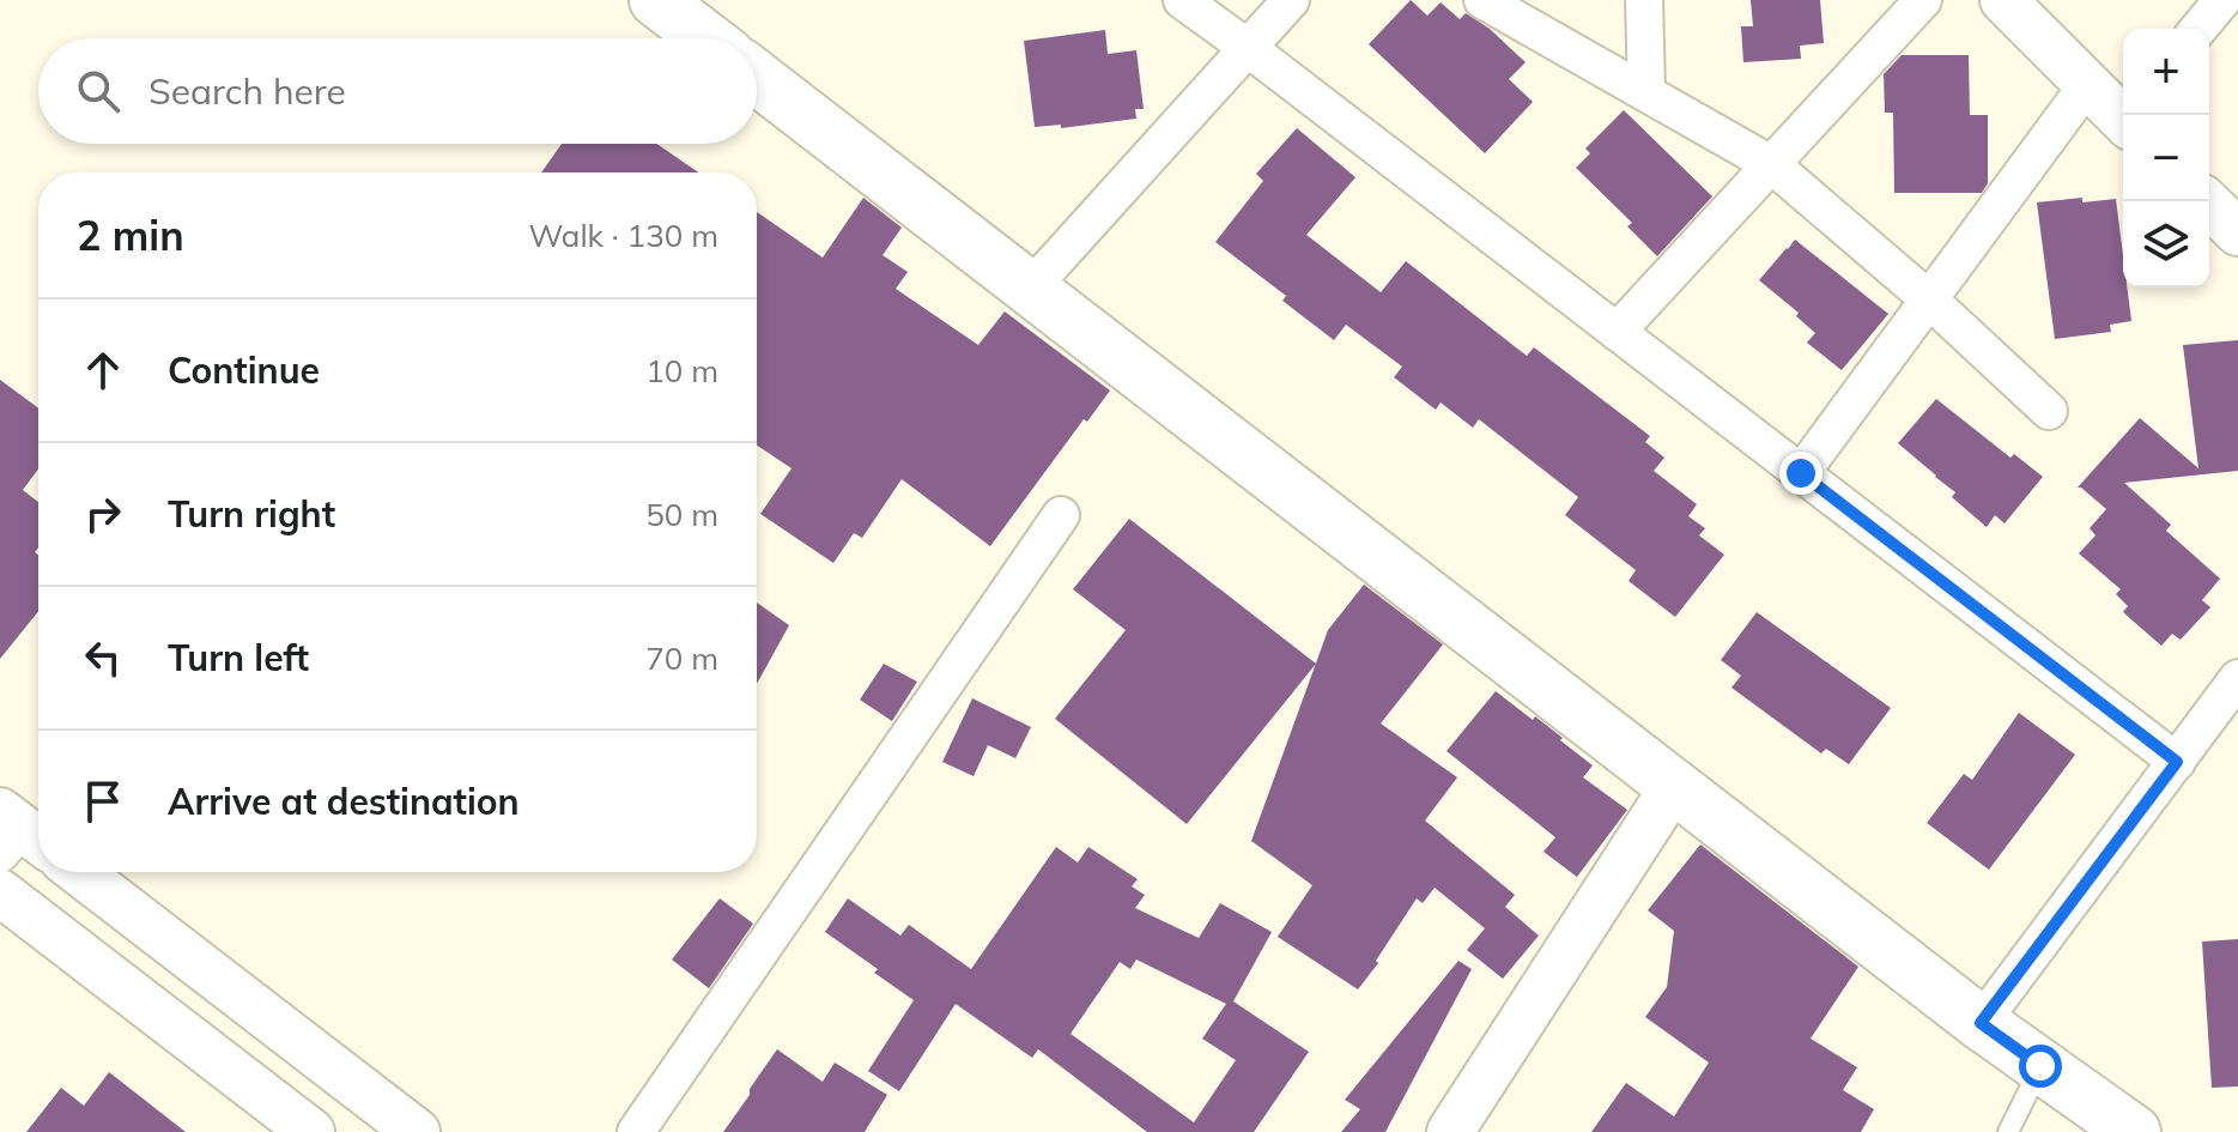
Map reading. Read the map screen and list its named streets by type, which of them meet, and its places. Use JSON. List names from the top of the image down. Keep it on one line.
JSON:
{"page":{"map_buttons":["+","−"],"search":"Search here","heading":["2 min","Walk · 130 m"],"list":[["Continue","10 m"],["Turn right","50 m"],["Turn left","70 m"],"Arrive at destination"]}}
